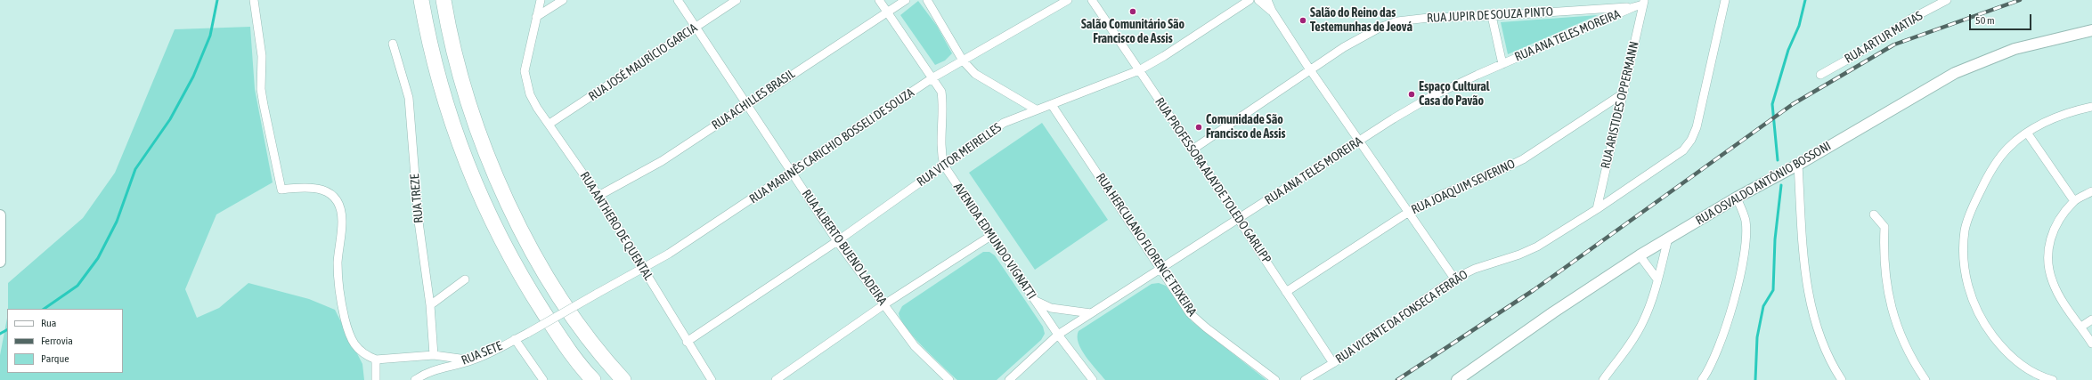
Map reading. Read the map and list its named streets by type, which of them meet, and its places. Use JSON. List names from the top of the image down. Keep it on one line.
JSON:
{"streets":{"street":["RUA JUPIR DE SOUZA PINTO","RUA ANA TELES MOREIRA","RUA ARTUR MATIAS","RUA JOSÉ MAURÍCIO GARCIA","RUA ACHILLES BRASIL","RUA ARISTIDES OPPERMANN","RUA MARINÊS CARICHIO BOSSELI DE SOUZA","RUA VITOR MEIRELLES","RUA PROFESSORA ALAYDE TOLEDO GARLIPP","RUA OSVALDO ANTÔNIO BOSSONI","RUA JOAQUIM SEVERINO","RUA TREZE","RUA ANTHERO DE QUENTAL","AVENIDA EDMUNDO VIGNATTI","RUA HERCULANO FLORENCE TEIXEIRA","RUA ALBERTO BUENO LADEIRA","RUA VICENTE DA FONSECA FERRÃO","RUA SETE"]},"crossings":[["RUA JUPIR DE SOUZA PINTO","RUA ANA TELES MOREIRA"],["RUA JUPIR DE SOUZA PINTO","RUA PROFESSORA ALAYDE TOLEDO GARLIPP"],["RUA ANA TELES MOREIRA","RUA ARISTIDES OPPERMANN"],["RUA ANA TELES MOREIRA","RUA PROFESSORA ALAYDE TOLEDO GARLIPP"],["RUA ANA TELES MOREIRA","AVENIDA EDMUNDO VIGNATTI"],["RUA ANA TELES MOREIRA","RUA HERCULANO FLORENCE TEIXEIRA"],["RUA JOSÉ MAURÍCIO GARCIA","RUA ANTHERO DE QUENTAL"],["RUA JOSÉ MAURÍCIO GARCIA","RUA ALBERTO BUENO LADEIRA"],["RUA ACHILLES BRASIL","RUA ANTHERO DE QUENTAL"],["RUA ACHILLES BRASIL","AVENIDA EDMUNDO VIGNATTI"],["RUA ACHILLES BRASIL","RUA ALBERTO BUENO LADEIRA"],["RUA ARISTIDES OPPERMANN","RUA JOAQUIM SEVERINO"],["RUA ARISTIDES OPPERMANN","RUA VICENTE DA FONSECA FERRÃO"],["RUA MARINÊS CARICHIO BOSSELI DE SOUZA","RUA ANTHERO DE QUENTAL"],["RUA MARINÊS CARICHIO BOSSELI DE SOUZA","AVENIDA EDMUNDO VIGNATTI"],["RUA MARINÊS CARICHIO BOSSELI DE SOUZA","RUA ALBERTO BUENO LADEIRA"],["RUA MARINÊS CARICHIO BOSSELI DE SOUZA","RUA SETE"],["RUA VITOR MEIRELLES","RUA PROFESSORA ALAYDE TOLEDO GARLIPP"],["RUA VITOR MEIRELLES","RUA ANTHERO DE QUENTAL"],["RUA VITOR MEIRELLES","AVENIDA EDMUNDO VIGNATTI"],["RUA VITOR MEIRELLES","RUA HERCULANO FLORENCE TEIXEIRA"],["RUA VITOR MEIRELLES","RUA ALBERTO BUENO LADEIRA"],["RUA PROFESSORA ALAYDE TOLEDO GARLIPP","RUA JOAQUIM SEVERINO"],["RUA PROFESSORA ALAYDE TOLEDO GARLIPP","RUA VICENTE DA FONSECA FERRÃO"]],"places":["Salão Comunitário São Francisco de Assis","Salão do Reino das Testemunhas de Jeová","Espaço Cultural Casa do Pavão","Comunidade São Francisco de Assis"],"legend":["Rua","Ferrovia","Parque"],"scale_bar":"50 m"}
